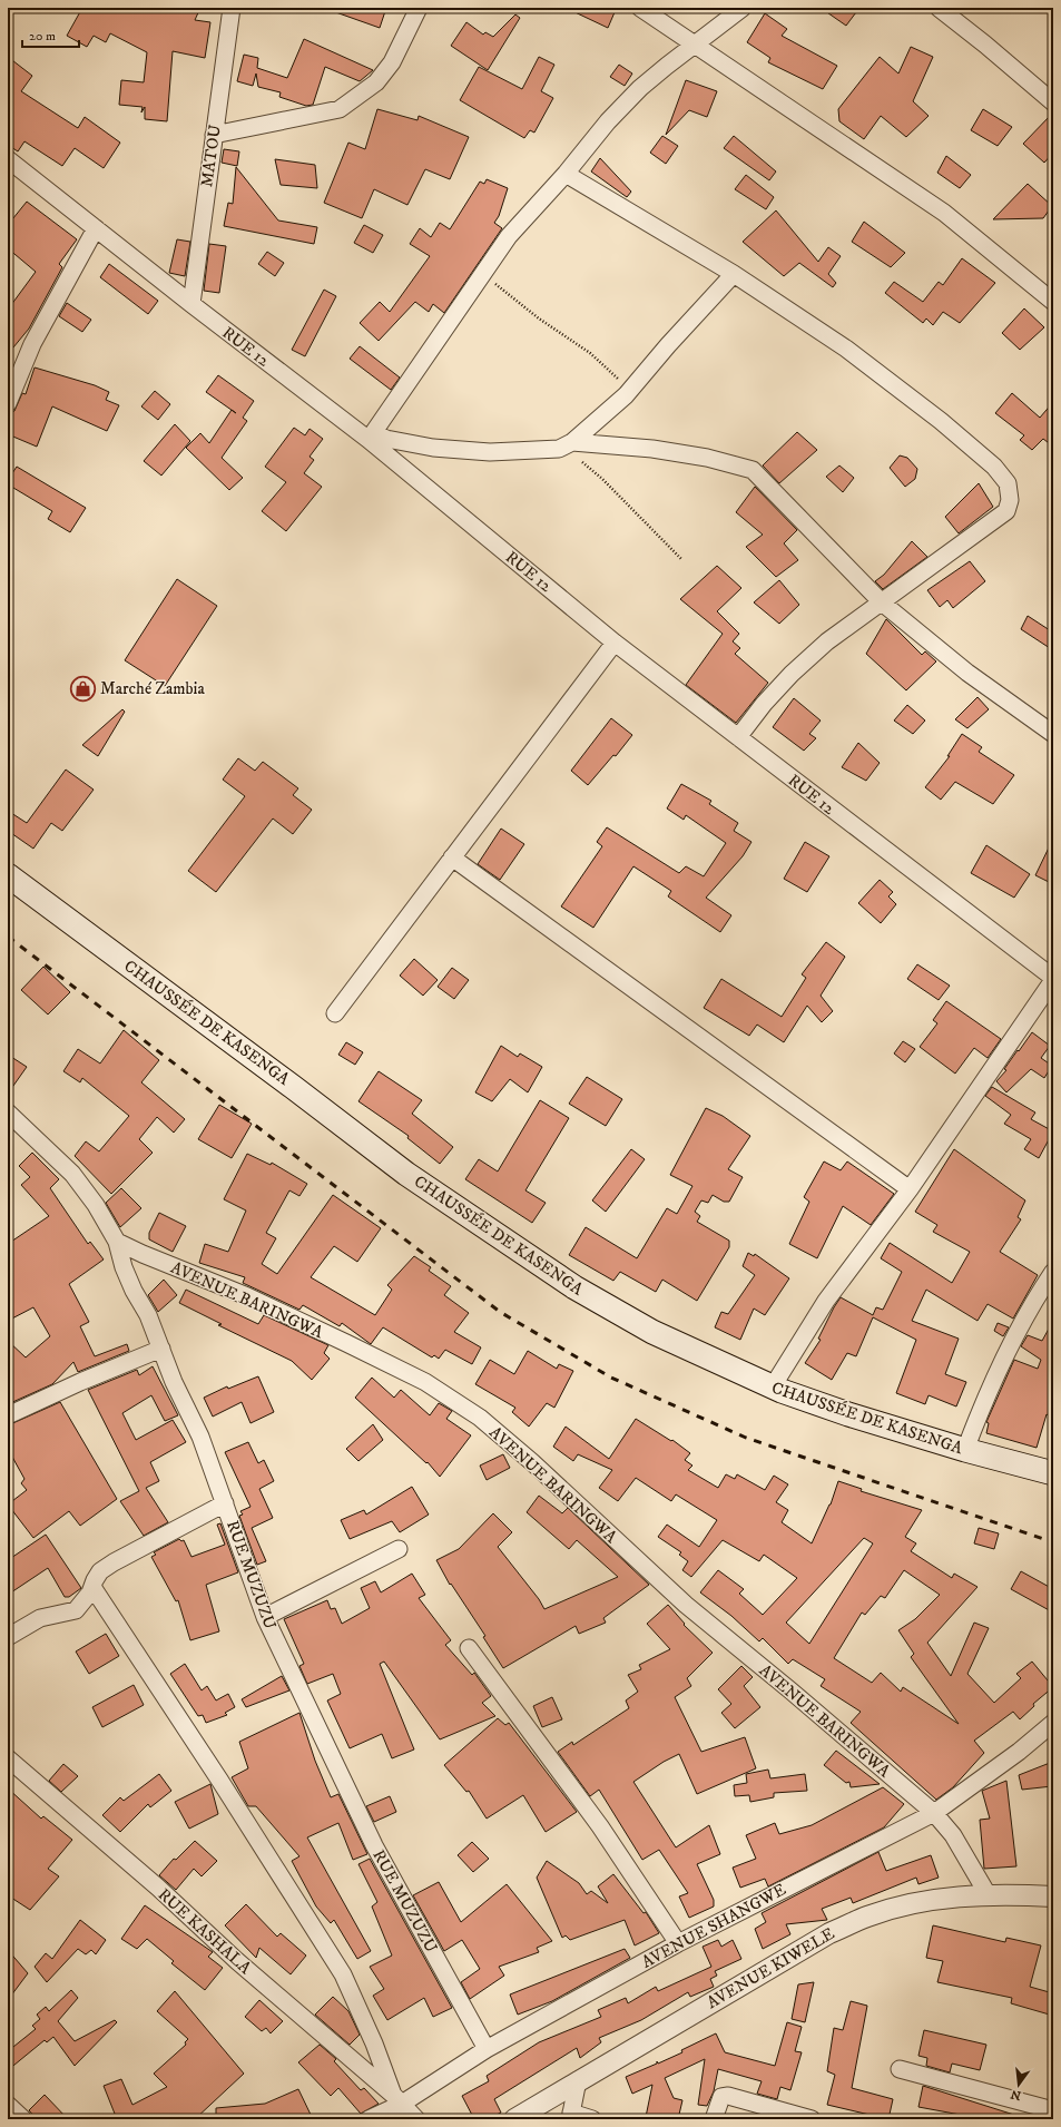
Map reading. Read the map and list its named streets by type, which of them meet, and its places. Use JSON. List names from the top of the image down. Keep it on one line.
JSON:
{"streets":{"main road":["CHAUSSÉE DE KASENGA"],"street":["MATOU","RUE 12","AVENUE BARINGWA","RUE MUZUZU","AVENUE SHANGWE","RUE KASHALA","AVENUE KIWELE"]},"crossings":[["MATOU","RUE 12"],["AVENUE BARINGWA","RUE MUZUZU"],["AVENUE BARINGWA","AVENUE SHANGWE"],["AVENUE BARINGWA","AVENUE KIWELE"],["RUE MUZUZU","AVENUE SHANGWE"],["AVENUE SHANGWE","RUE KASHALA"]],"places":{"shop":["Marché Zambia"]},"scale_bar":"20 m","north":"bottom"}
